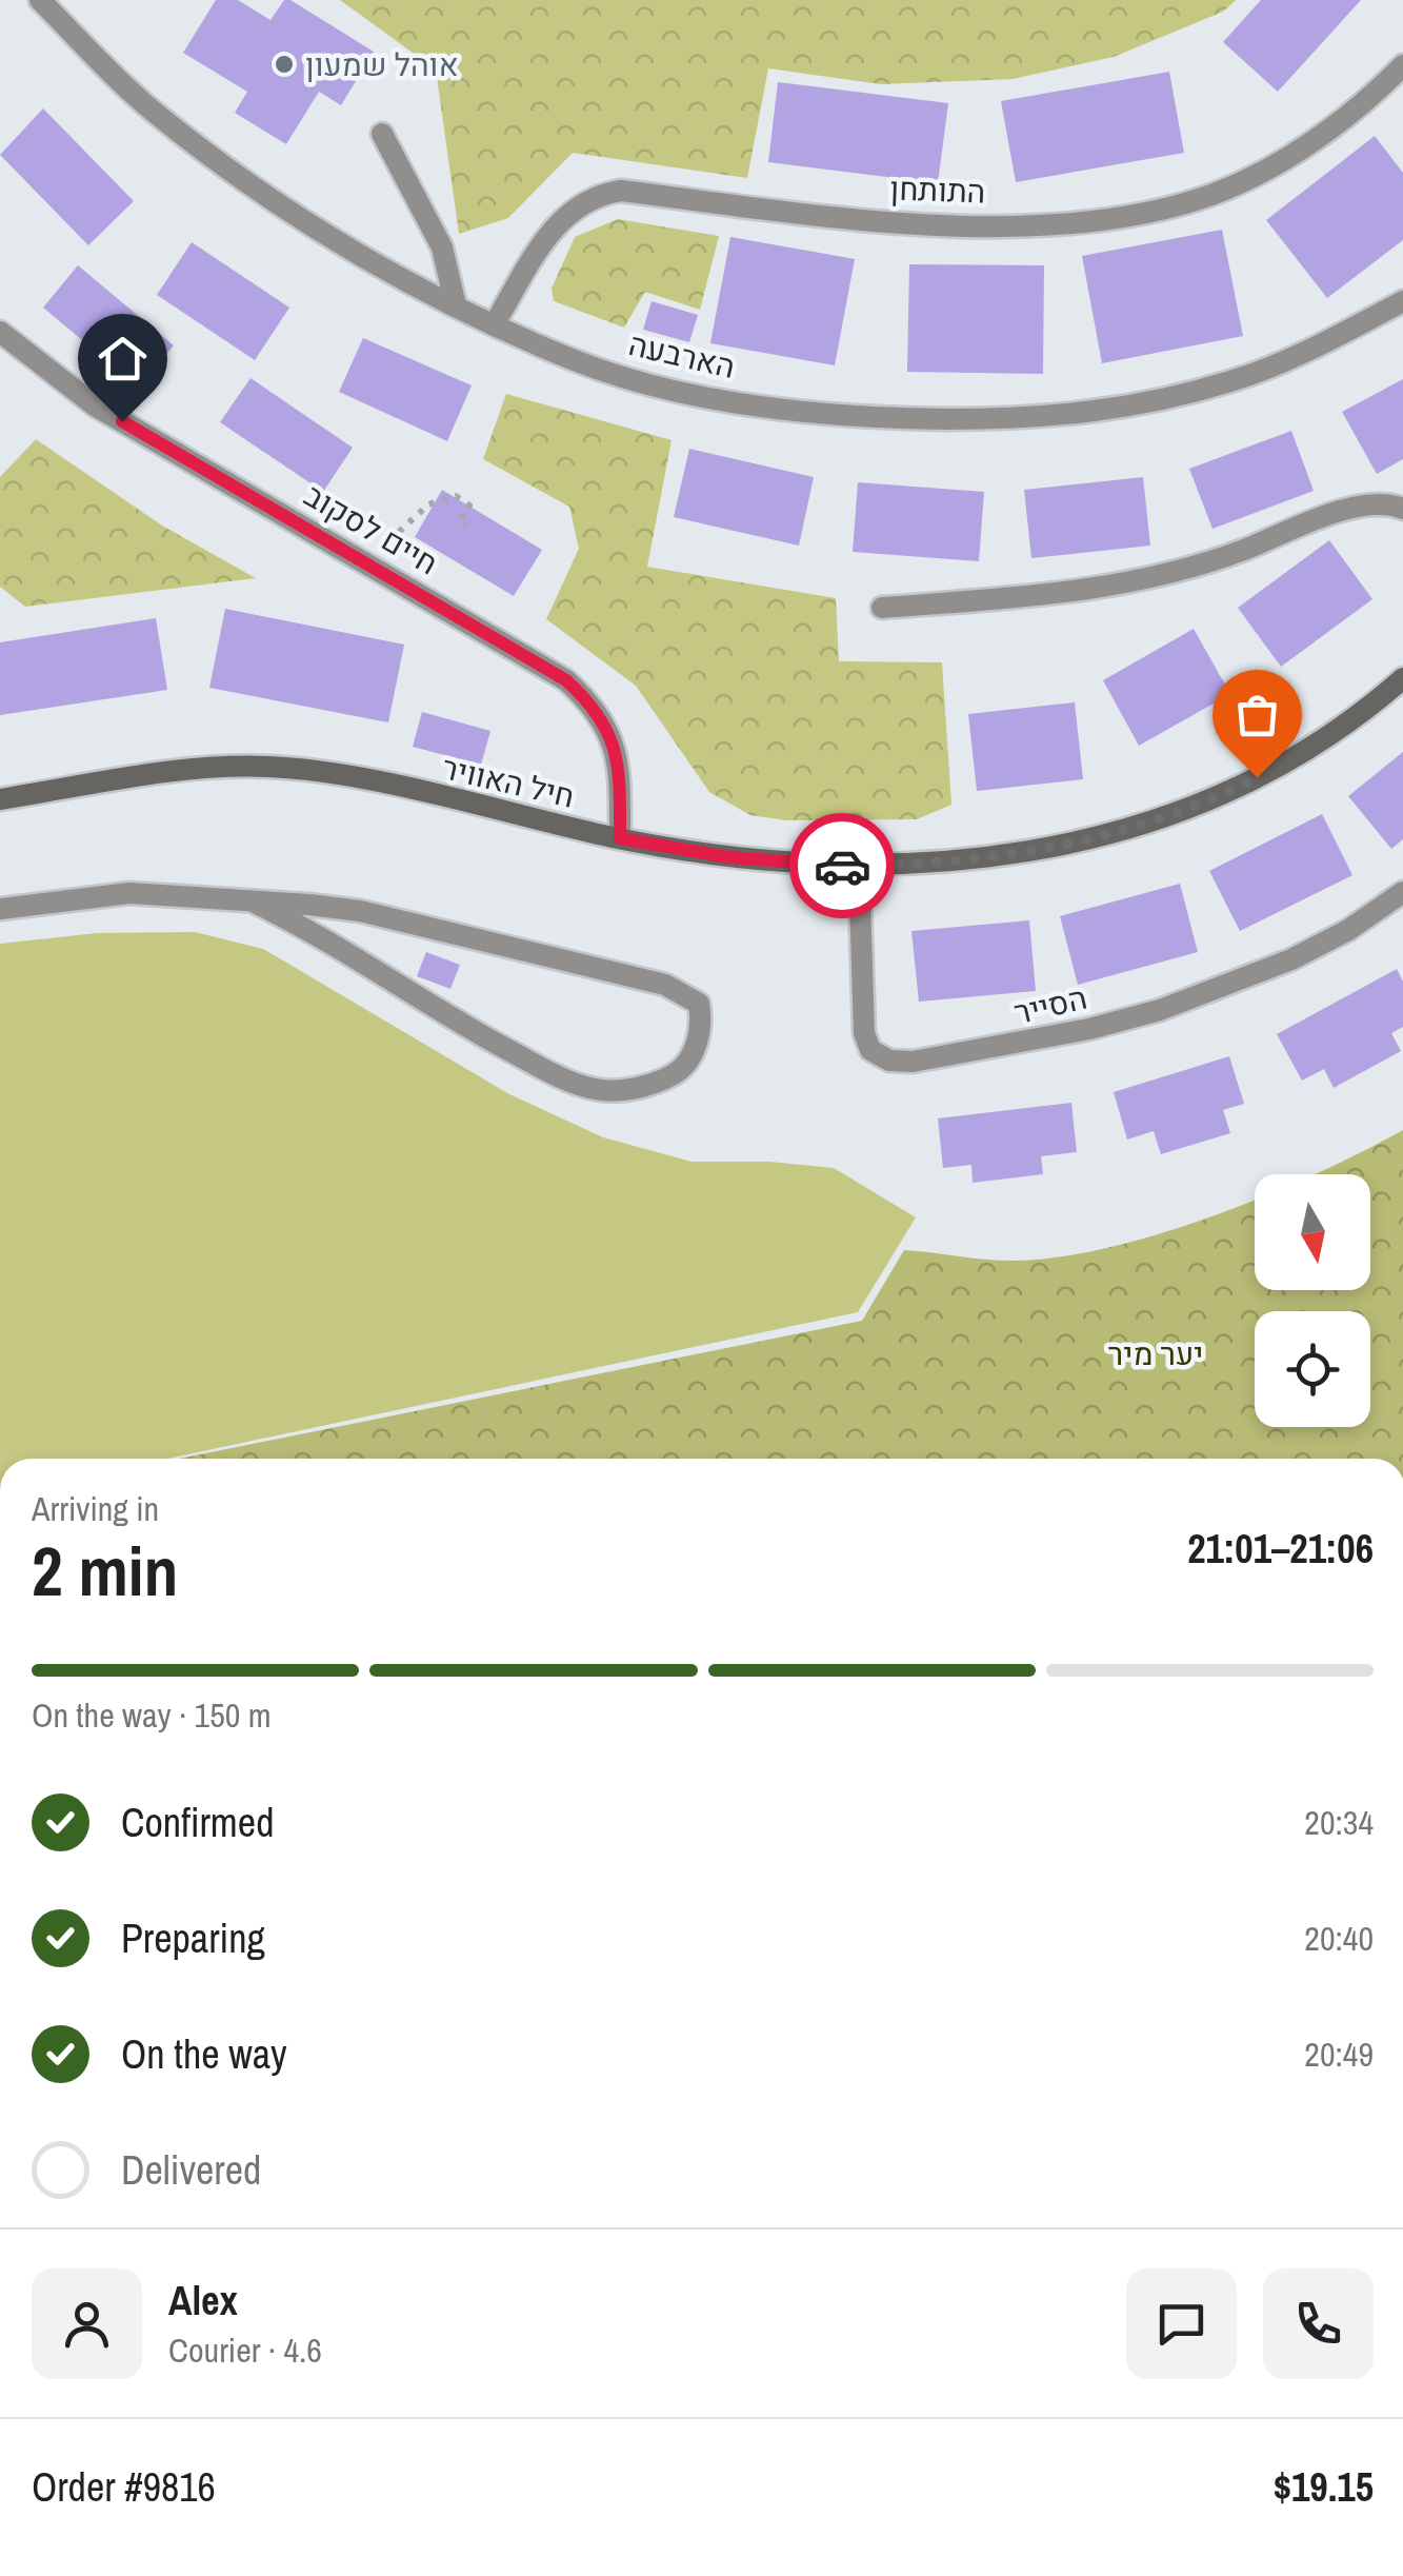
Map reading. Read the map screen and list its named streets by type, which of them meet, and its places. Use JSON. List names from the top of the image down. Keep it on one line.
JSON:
{"streets":{"street":["התותחן","הארבעה","חיים לסקוב","חיל האוויר","הסייר"]},"crossings":[["התותחן","הארבעה"],["חיים לסקוב","חיל האוויר"],["חיל האוויר","הסייר"]],"parks":["יער מיר"],"places":["אוהל שמעון"],"north":"bottom","page":{"heading":["2 min","Arriving in","21:01–21:06"],"panel":["Alex","Courier · 4.6","Order #9816","$19.15"],"bar":"On the way · 150 m","list":[["Confirmed","20:34"],["Preparing","20:40"],["On the way","20:49"],"Delivered"]}}
